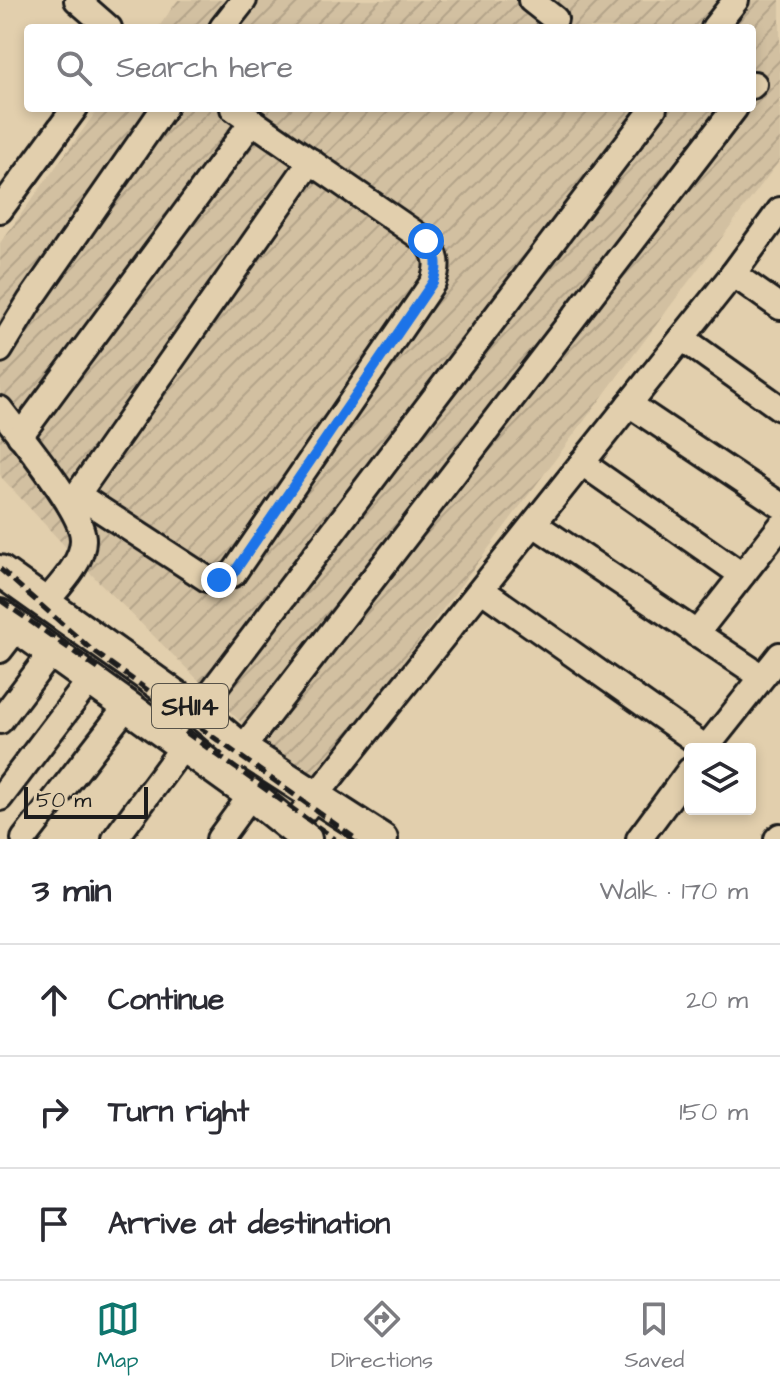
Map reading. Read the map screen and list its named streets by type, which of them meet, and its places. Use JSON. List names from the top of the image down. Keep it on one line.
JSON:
{"streets":{"main road":["SH114"]},"scale_bar":"50 m","page":{"search":"Search here","scale":"50 m","heading":["3 min","Walk · 170 m"],"list":[["Continue","20 m"],["Turn right","150 m"],"Arrive at destination"],"nav":["Map","Directions","Saved"]}}
